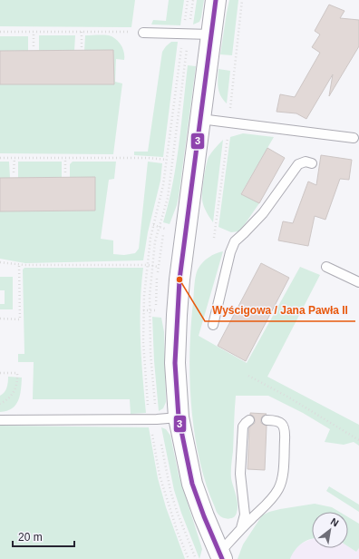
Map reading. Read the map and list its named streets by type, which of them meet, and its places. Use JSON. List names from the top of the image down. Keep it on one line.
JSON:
{"places":["Wyścigowa / Jana Pawła II"],"lines":["transit line 3"],"scale_bar":"20 m","north":"top right"}
